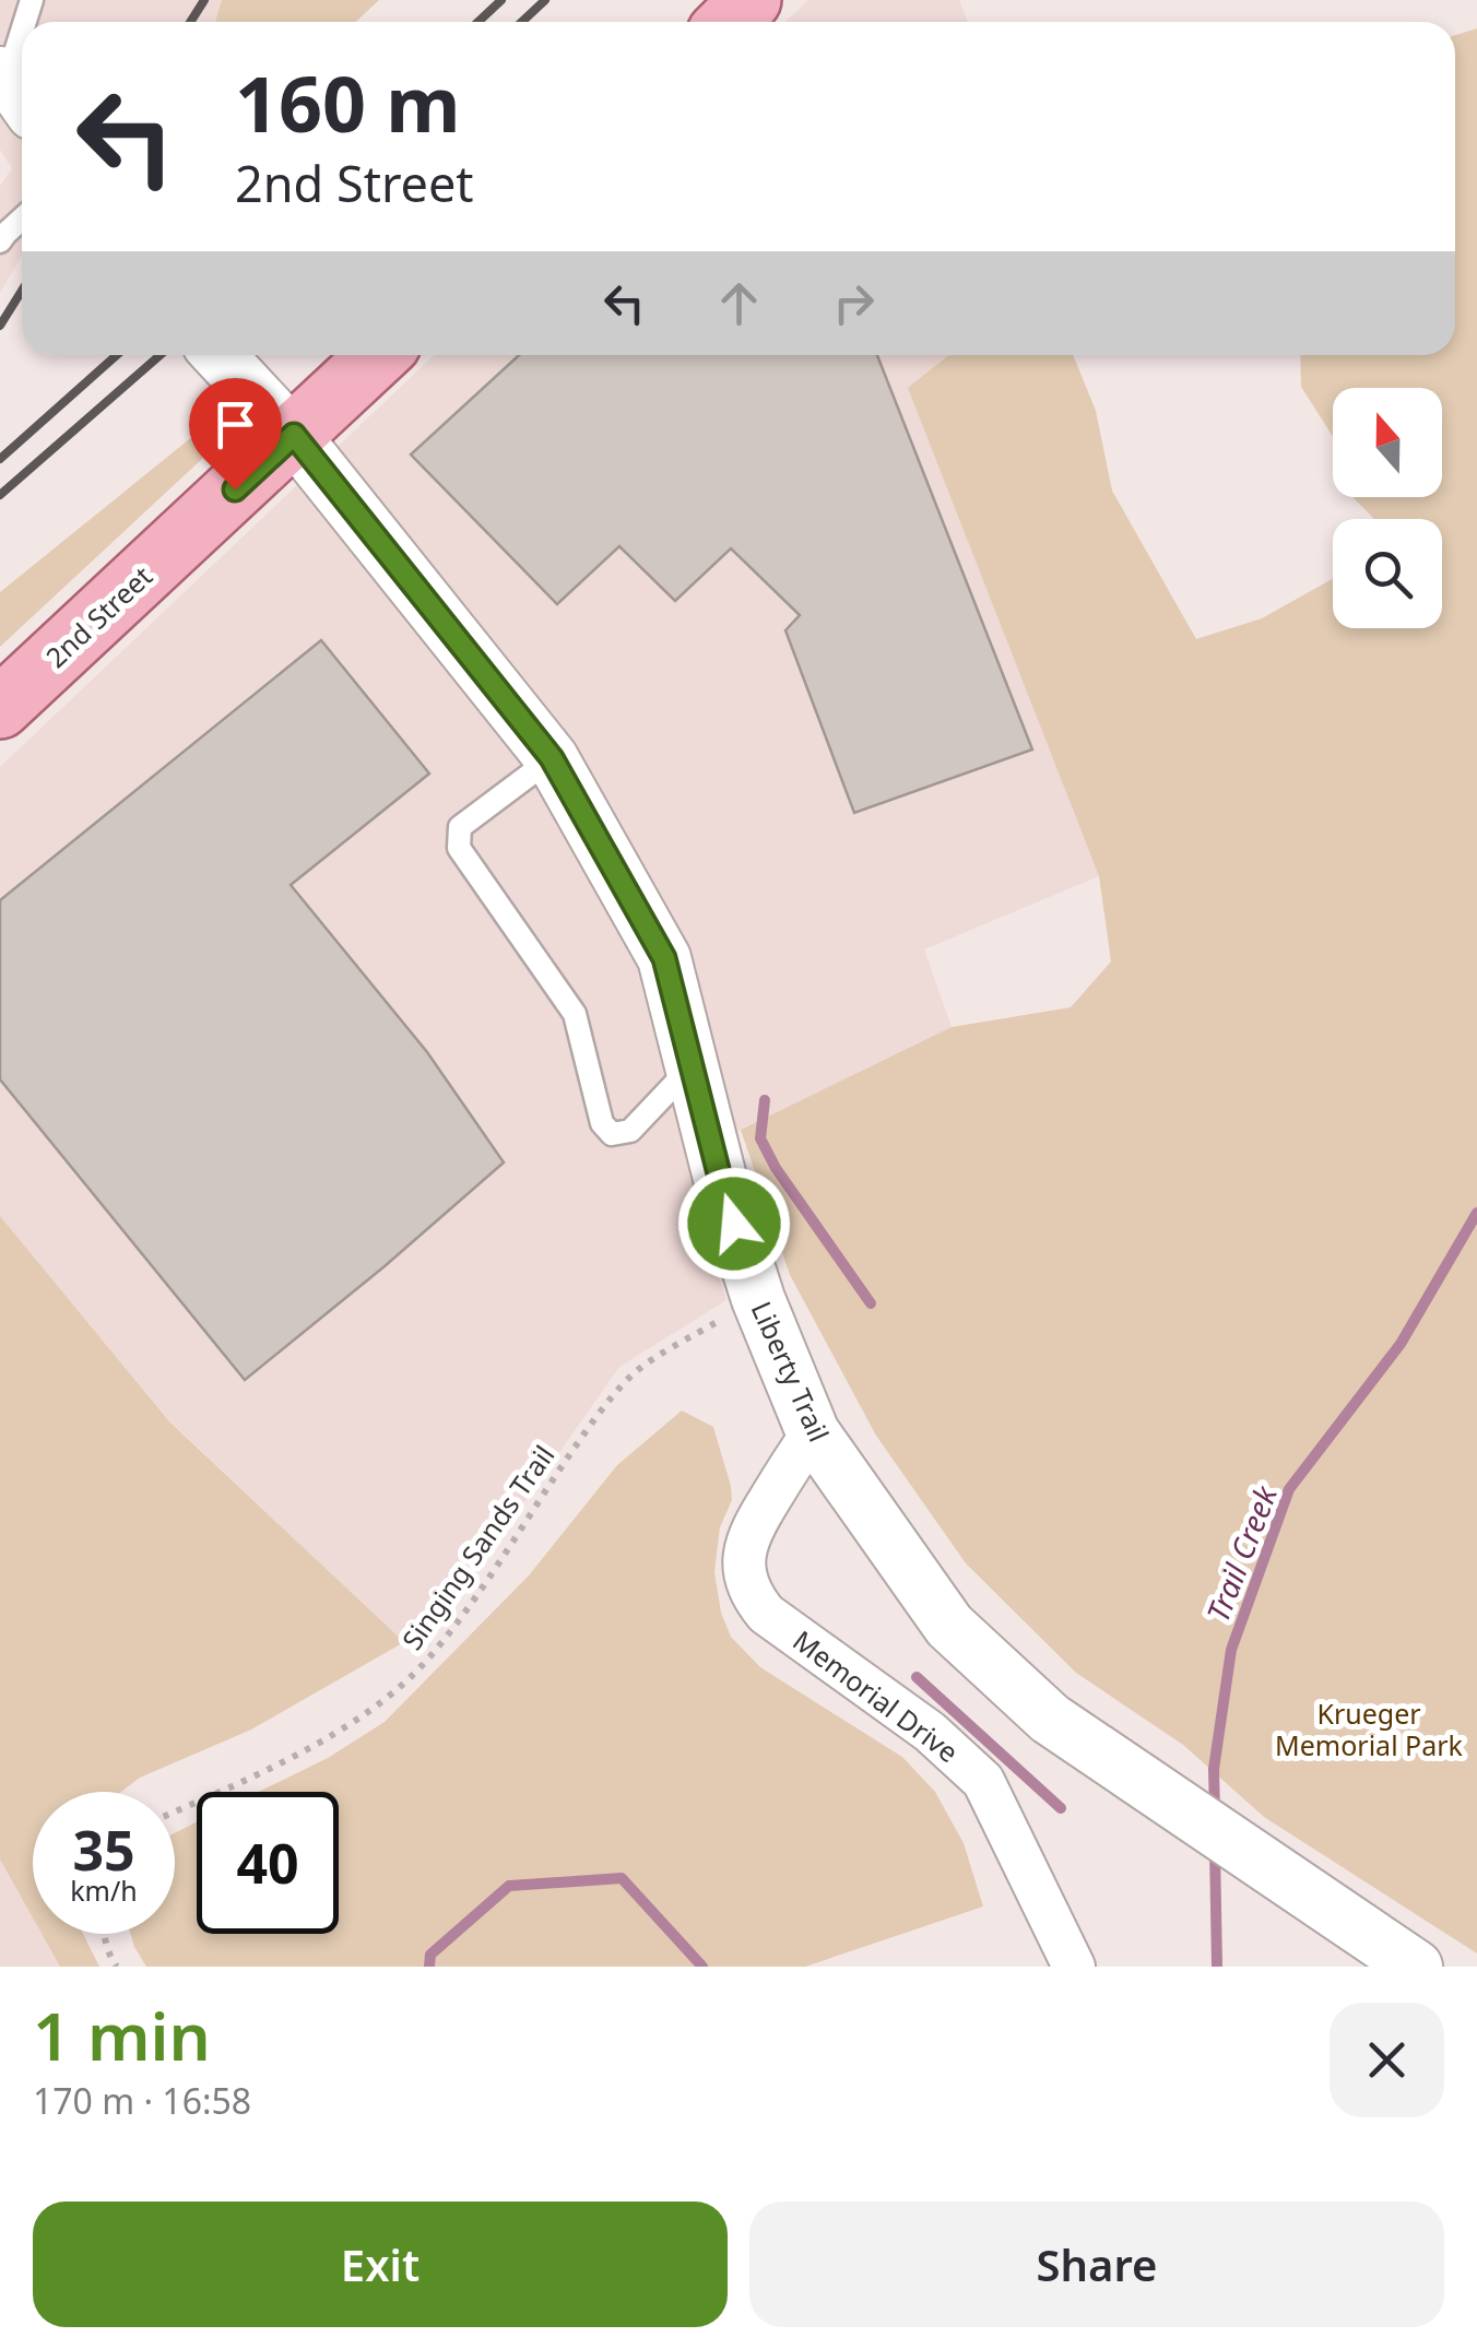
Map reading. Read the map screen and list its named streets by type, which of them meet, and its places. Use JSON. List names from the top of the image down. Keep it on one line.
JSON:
{"streets":{"main road":["2nd Street"],"street":["Liberty Trail","Memorial Drive"],"path":["Singing Sands Trail"]},"crossings":[["2nd Street","Liberty Trail"],["Liberty Trail","Singing Sands Trail"],["Liberty Trail","Memorial Drive"]],"water":["Trail Creek"],"parks":["Krueger Memorial Park"],"north":"top","page":{"turn":["160 m","2nd Street"],"speed":"35 km/h","limit":"40","heading":["1 min","170 m · 16:58"],"buttons":["Exit","Share"]}}
